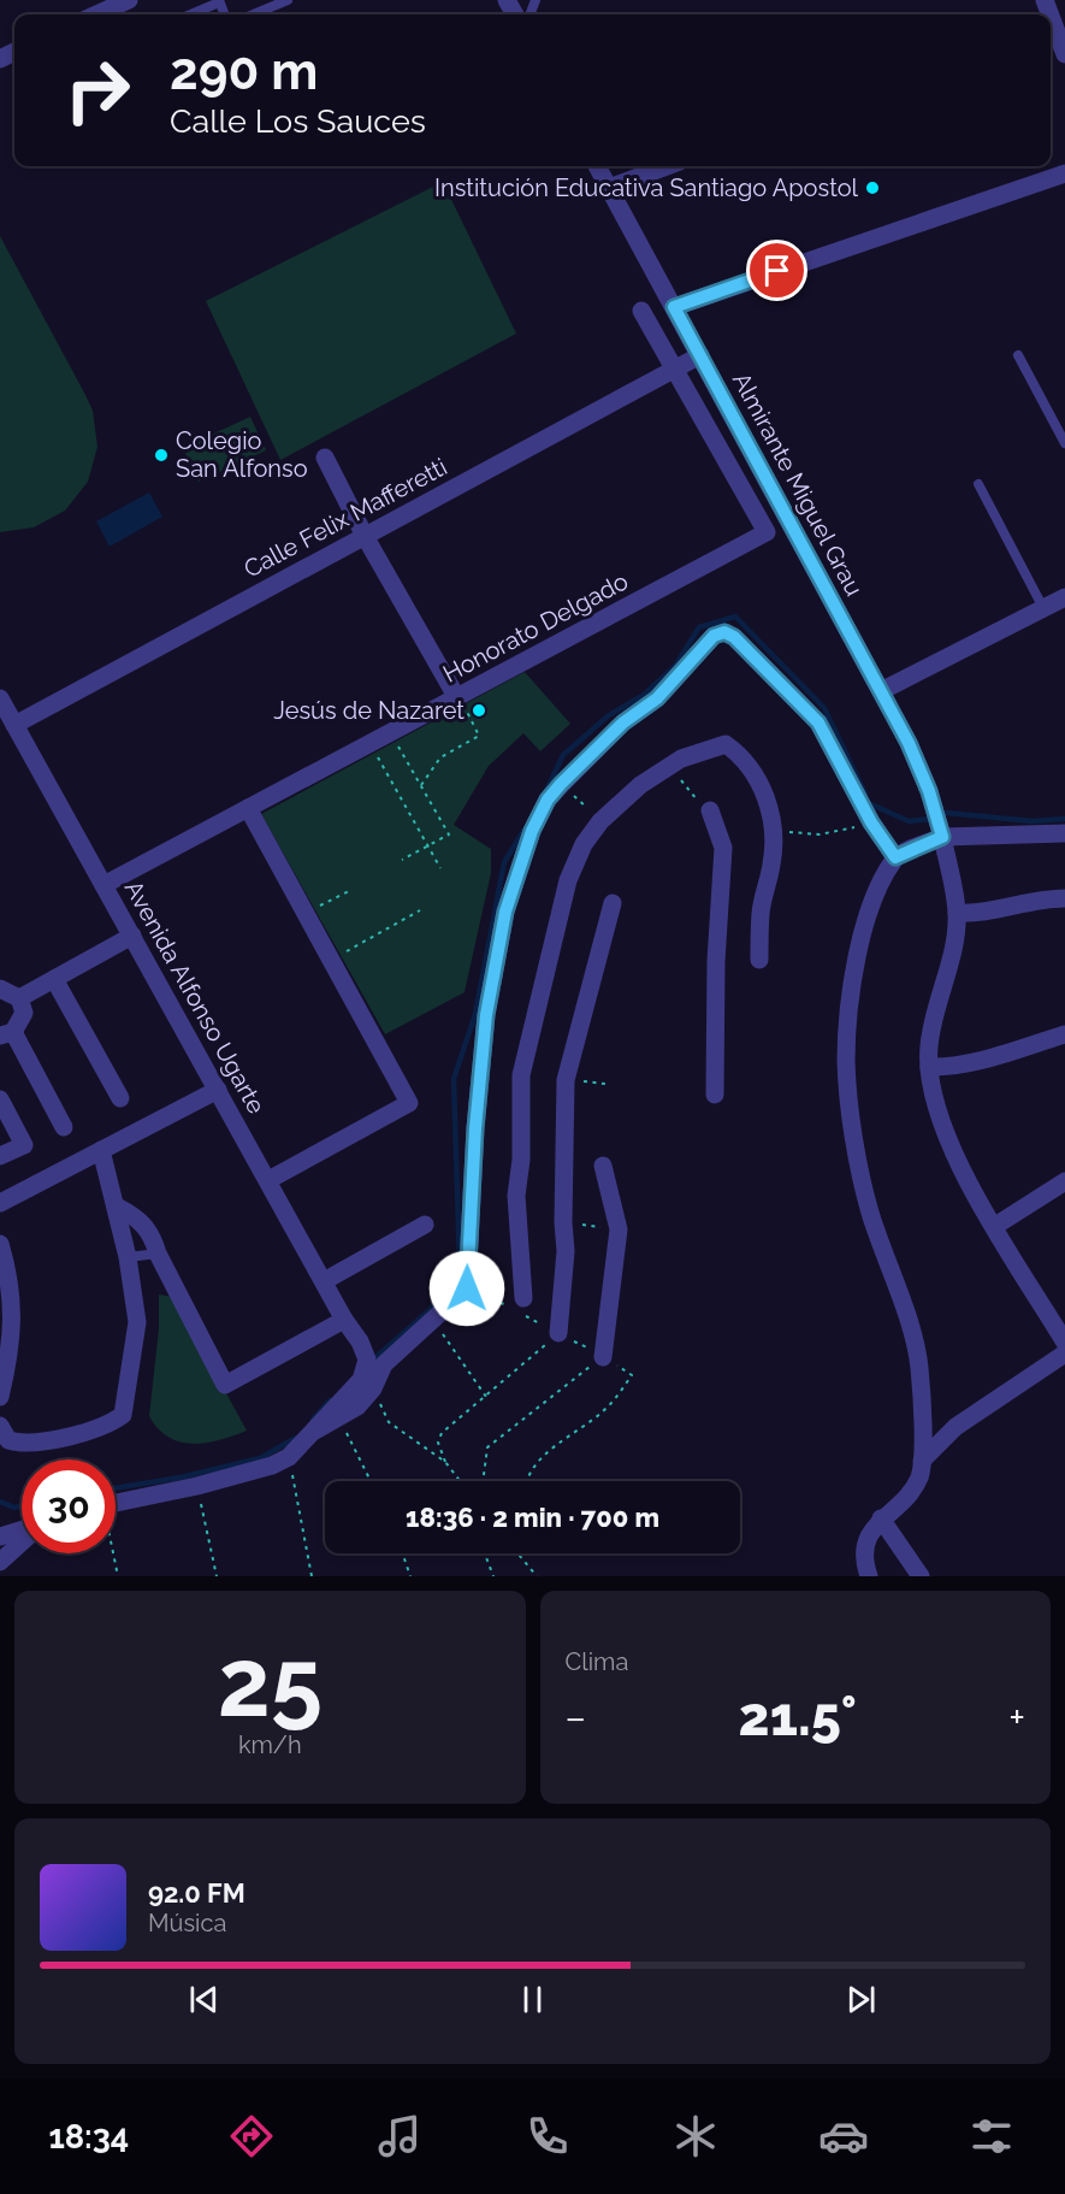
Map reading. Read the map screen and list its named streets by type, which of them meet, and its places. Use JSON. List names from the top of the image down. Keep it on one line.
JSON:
{"streets":{"street":["Almirante Miguel Grau","Calle Felix Mafferetti","Honorato Delgado","Avenida Alfonso Ugarte"]},"crossings":[["Almirante Miguel Grau","Calle Felix Mafferetti"],["Calle Felix Mafferetti","Honorato Delgado"],["Calle Felix Mafferetti","Avenida Alfonso Ugarte"],["Honorato Delgado","Avenida Alfonso Ugarte"]],"places":["Institución Educativa Santiago Apostol","Colegio San Alfonso","Jesús de Nazaret"],"page":{"turn":["290 m","Calle Los Sauces"],"limit":"30","trip":"18:36 · 2 min · 700 m","tile":[["25","km/h"],"Clima"],"heat":["−","21.5°","+"],"song":["92.0 FM","Música"],"tabs":"18:34"}}
